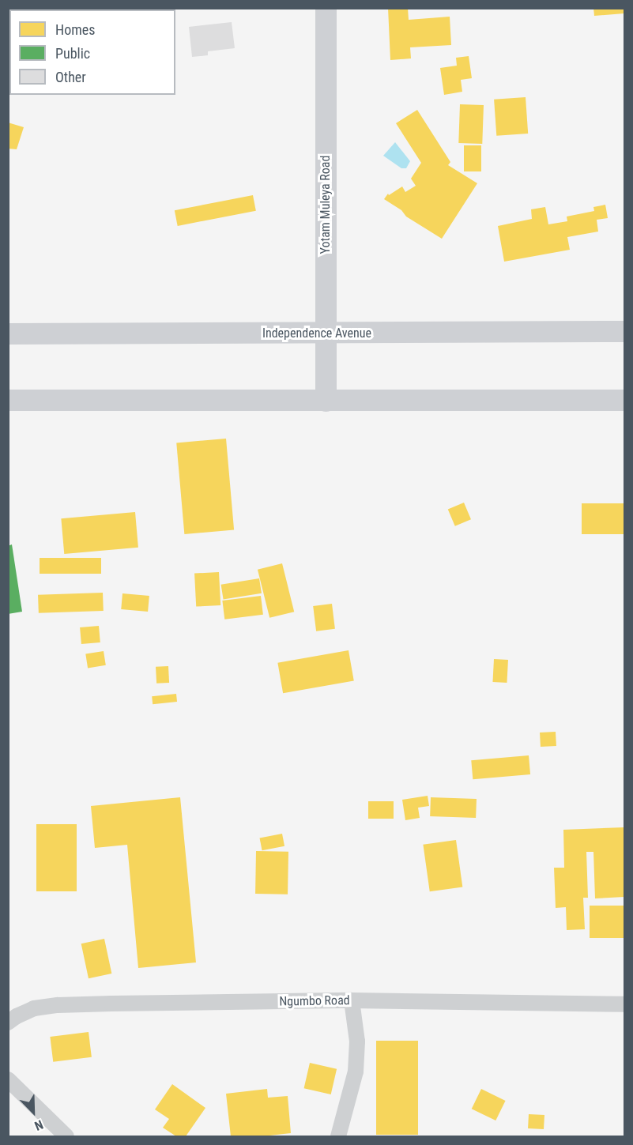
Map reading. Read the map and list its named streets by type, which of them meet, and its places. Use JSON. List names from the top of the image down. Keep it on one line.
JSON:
{"streets":{"main road":["Yotam Muleya Road","Independence Avenue"],"street":["Ngumbo Road"]},"crossings":[["Yotam Muleya Road","Independence Avenue"]],"legend":["Homes","Public","Other"],"north":"bottom right"}
